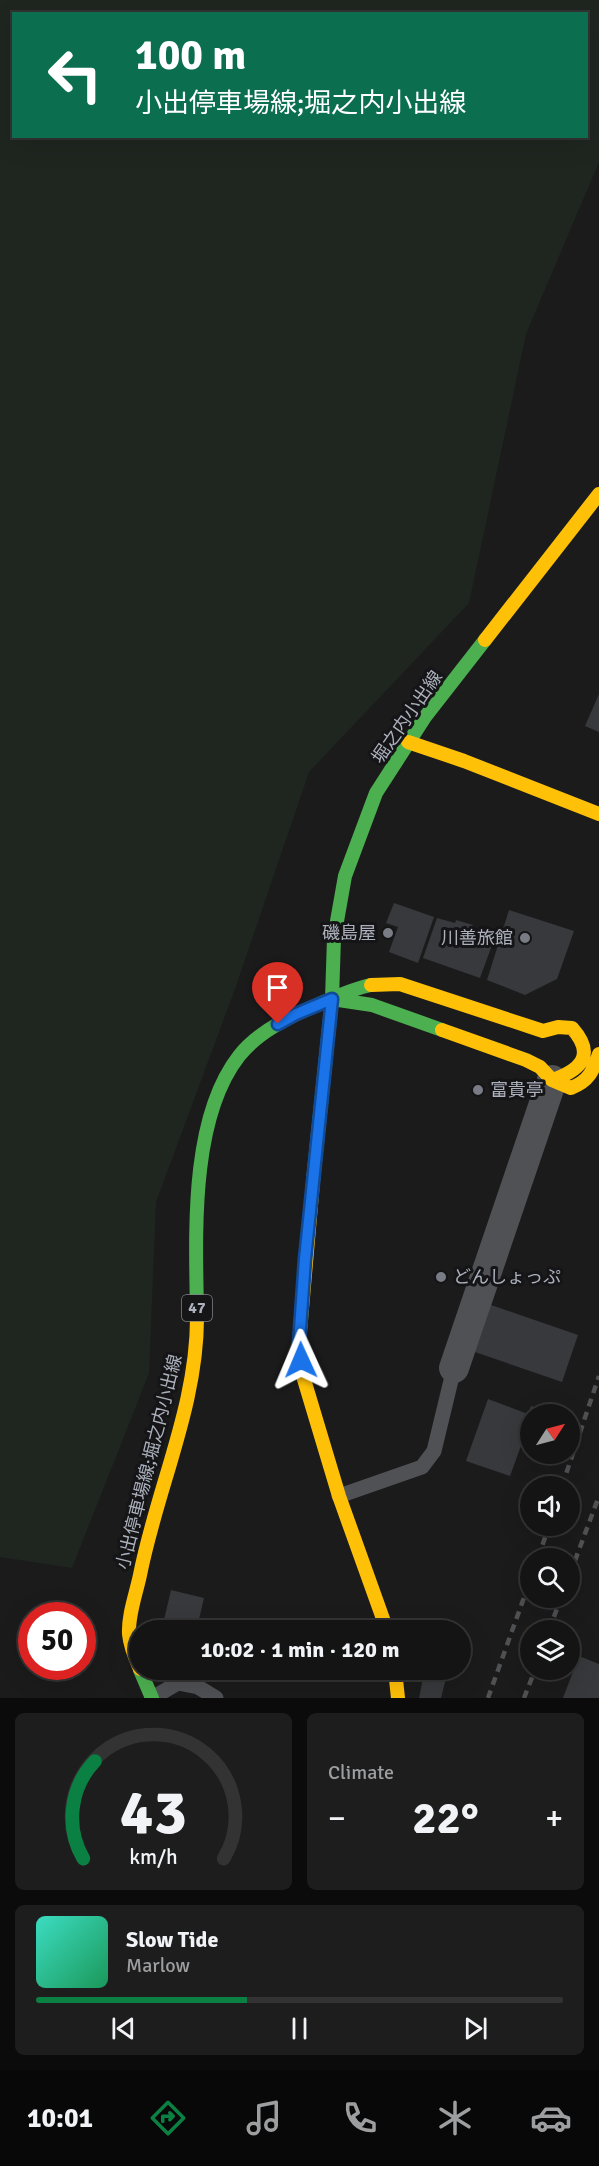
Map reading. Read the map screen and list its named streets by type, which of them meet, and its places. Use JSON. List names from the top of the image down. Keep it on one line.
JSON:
{"streets":{"main road":["堀之内小出線","47","小出停車場線;堀之内小出線"]},"crossings":[["堀之内小出線","47"],["堀之内小出線","小出停車場線;堀之内小出線"],["47","小出停車場線;堀之内小出線"]],"places":["磯島屋","川善旅館","富貴亭","どんしょっぷ"],"north":"top right","page":{"turn":["100 m","小出停車場線;堀之内小出線"],"limit":"50","trip":"10:02 · 1 min · 120 m","tile":"Climate","heat":["−","22°","+"],"song":["Slow Tide","Marlow"],"tabs":"10:01","gauge":["43","km/h"]}}
